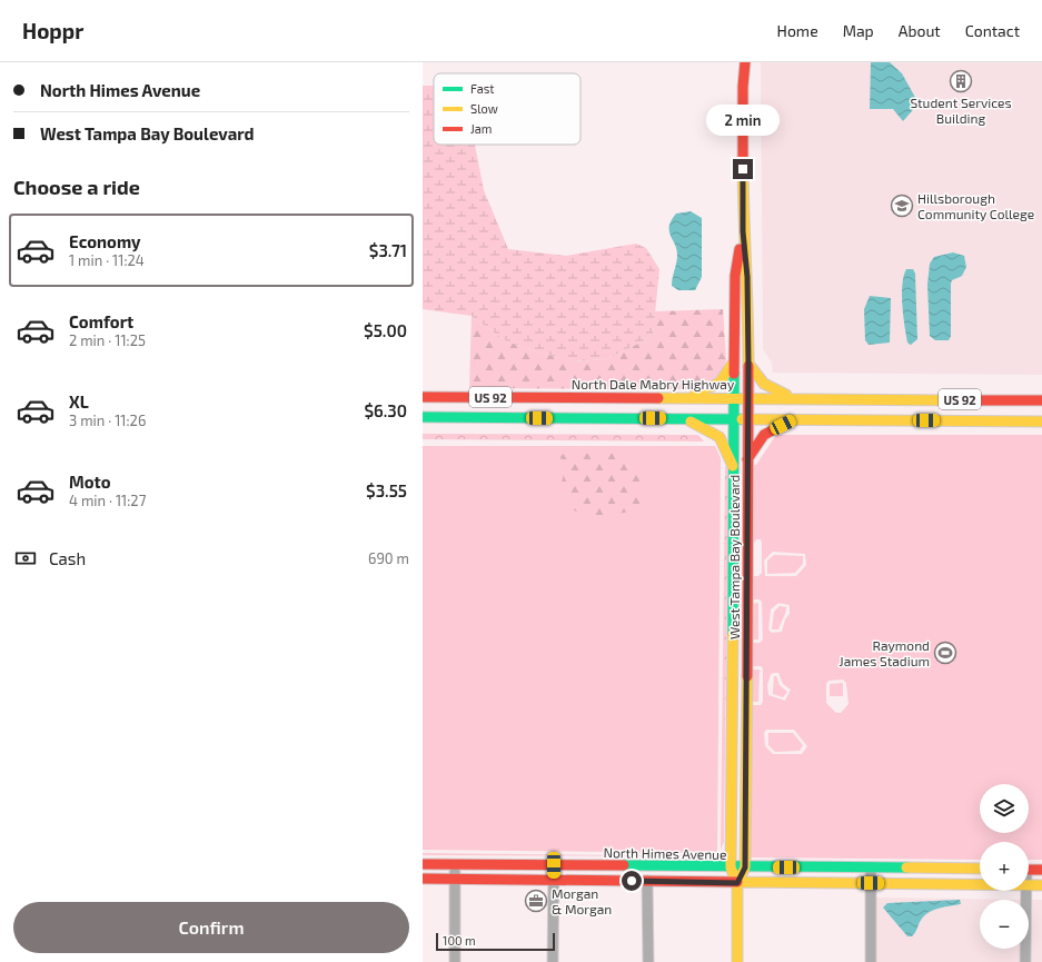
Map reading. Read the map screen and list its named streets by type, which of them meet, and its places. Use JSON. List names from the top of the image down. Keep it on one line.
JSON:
{"streets":{"street":["North Dale Mabry Highway","US 92","West Tampa Bay Boulevard","North Himes Avenue"]},"crossings":[["North Dale Mabry Highway","West Tampa Bay Boulevard"],["US 92","West Tampa Bay Boulevard"],["West Tampa Bay Boulevard","North Himes Avenue"]],"places":{"building":["Student Services Building"],"school or university":["Hillsborough Community College"],"sports":["Raymond James Stadium"],"office":["Morgan & Morgan"]},"legend":["Fast","Slow","Jam"],"scale_bar":"100 m","page":{"header":"Hoppr","nav":["Home","Map","About","Contact"],"banner":["North Himes Avenue","West Tampa Bay Boulevard"],"bubble":"2 min","heading":"Choose a ride","list":[{"name":"Economy","note":"1 min · 11:24","value":"$3.71"},{"name":"Comfort","note":"2 min · 11:25","value":"$5.00"},{"name":"XL","note":"3 min · 11:26","value":"$6.30"},{"name":"Moto","note":"4 min · 11:27","value":"$3.55"}],"pay":["Cash","690 m"],"map_buttons":["+","−"],"buttons":"Confirm","scale":"100 m"}}
